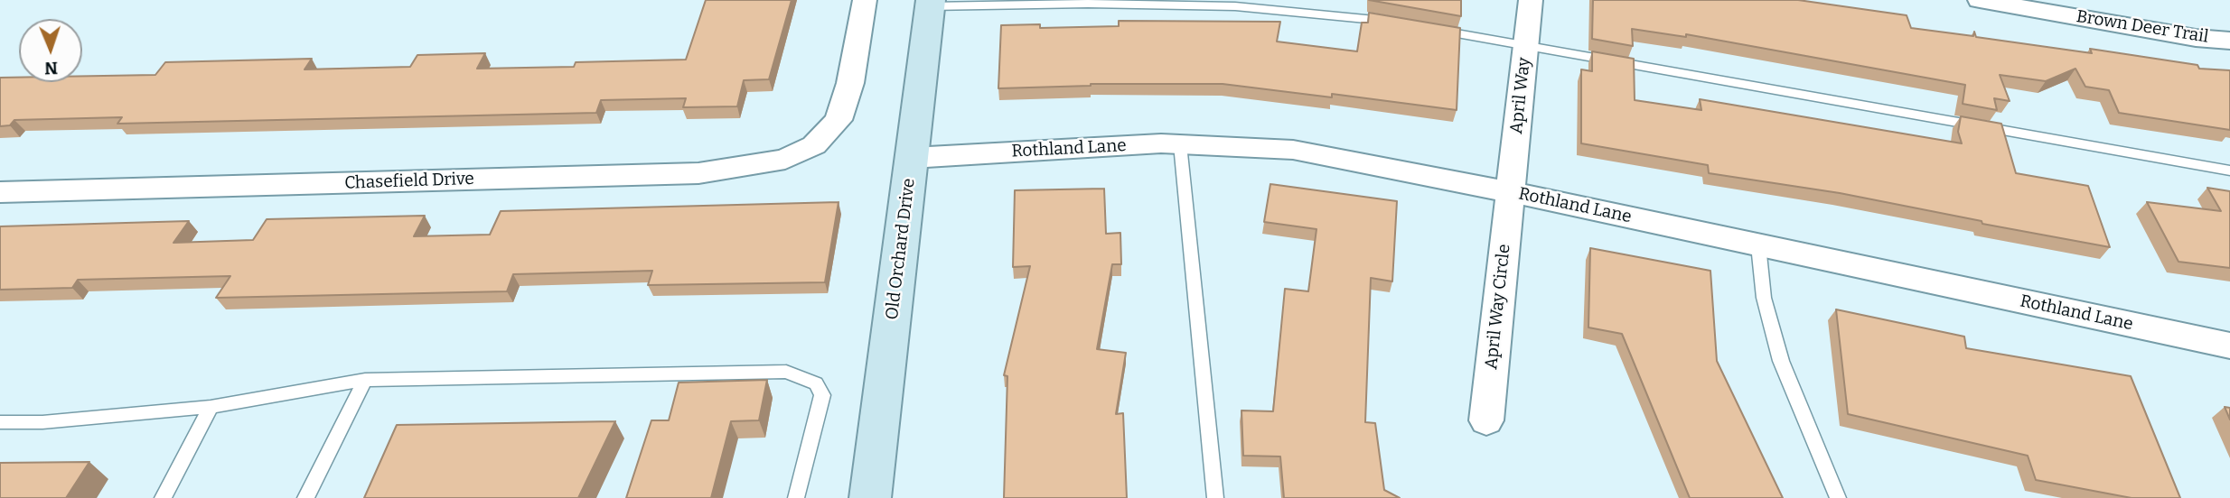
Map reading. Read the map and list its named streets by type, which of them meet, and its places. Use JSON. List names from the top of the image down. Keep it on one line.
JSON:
{"streets":{"street":["Brown Deer Trail","April Way","Rothland Lane","Chasefield Drive","Old Orchard Drive","April Way Circle"]},"crossings":[["April Way","Rothland Lane"],["April Way","April Way Circle"],["Rothland Lane","Old Orchard Drive"],["Rothland Lane","April Way Circle"]],"north":"bottom"}
